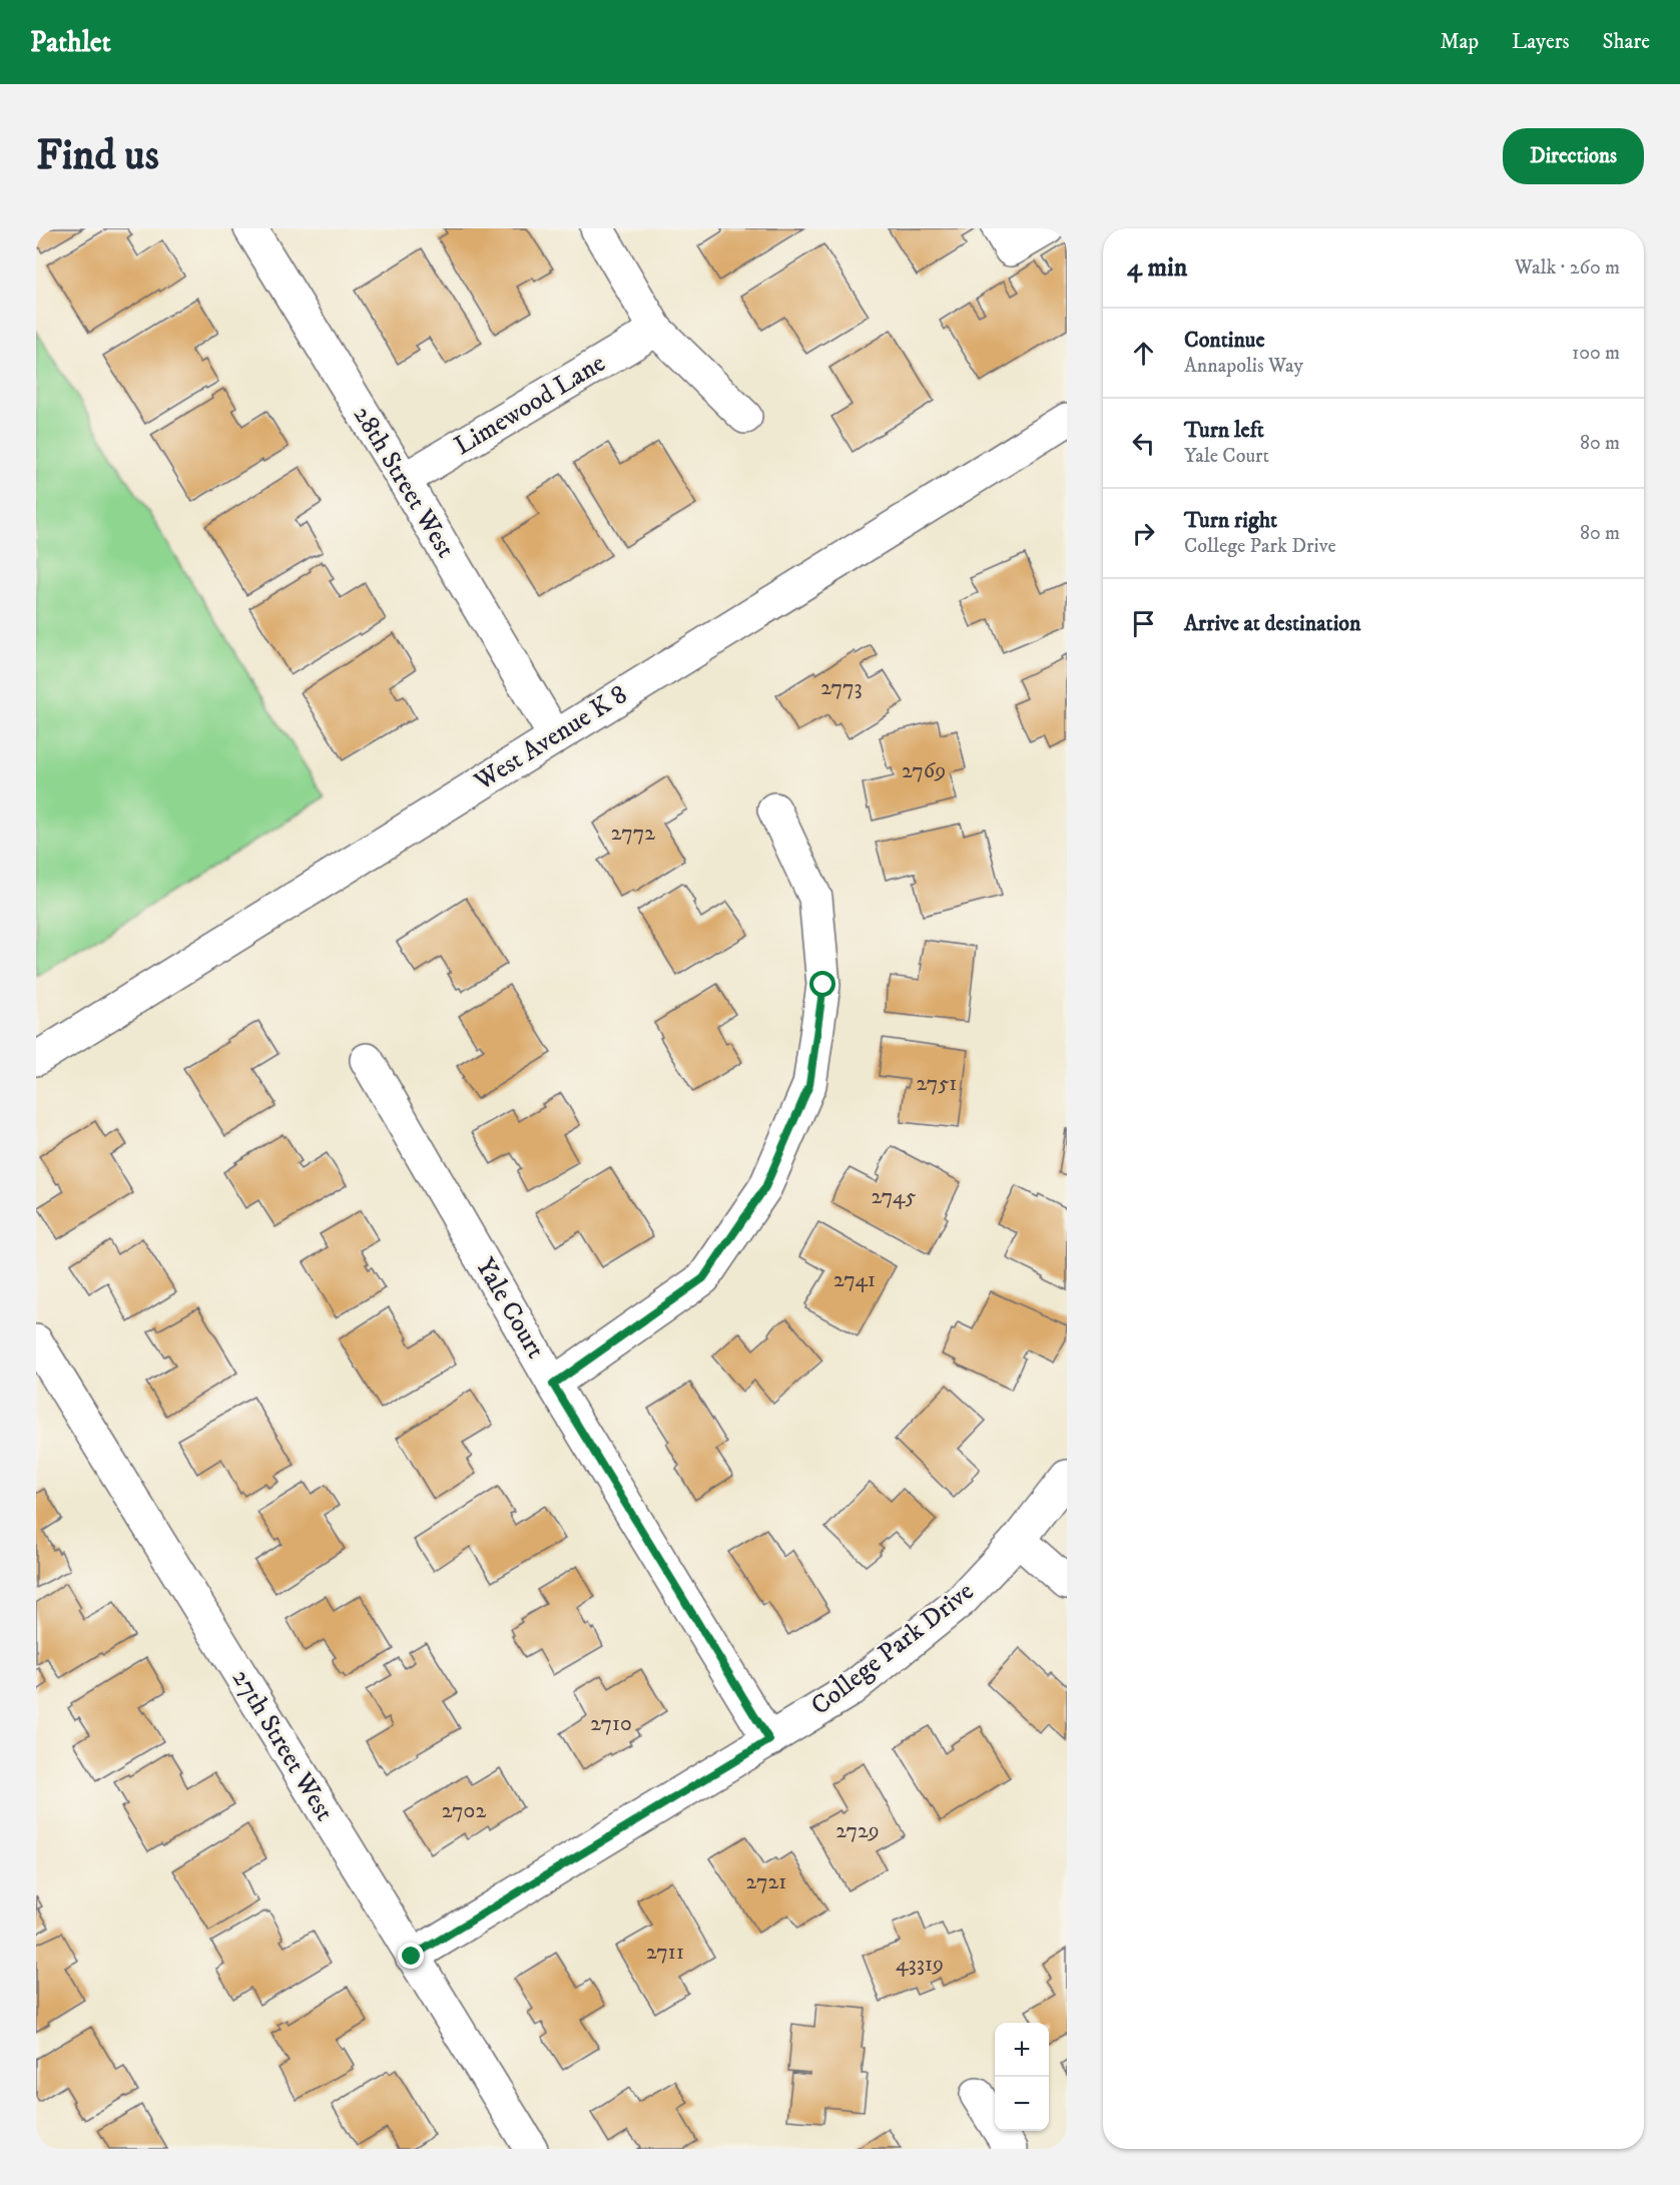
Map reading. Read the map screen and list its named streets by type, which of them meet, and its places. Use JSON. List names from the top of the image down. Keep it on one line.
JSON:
{"streets":{"street":["Limewood Lane","28th Street West","West Avenue K 8","Yale Court","College Park Drive","27th Street West"]},"crossings":[["Limewood Lane","28th Street West"],["28th Street West","West Avenue K 8"],["Yale Court","College Park Drive"],["College Park Drive","27th Street West"]],"house_numbers":["2773","2769","2772","2751","2745","2741","2710","2702","2729","2721","2711","43319"],"page":{"header":"Pathlet","nav":["Map","Layers","Share"],"buttons":"Directions","title":"Find us","heading":["4 min","Walk · 260 m"],"list":[["Continue","Annapolis Way","100 m"],["Turn left","Yale Court","80 m"],["Turn right","College Park Drive","80 m"],"Arrive at destination"],"map_buttons":["+","−"]}}
